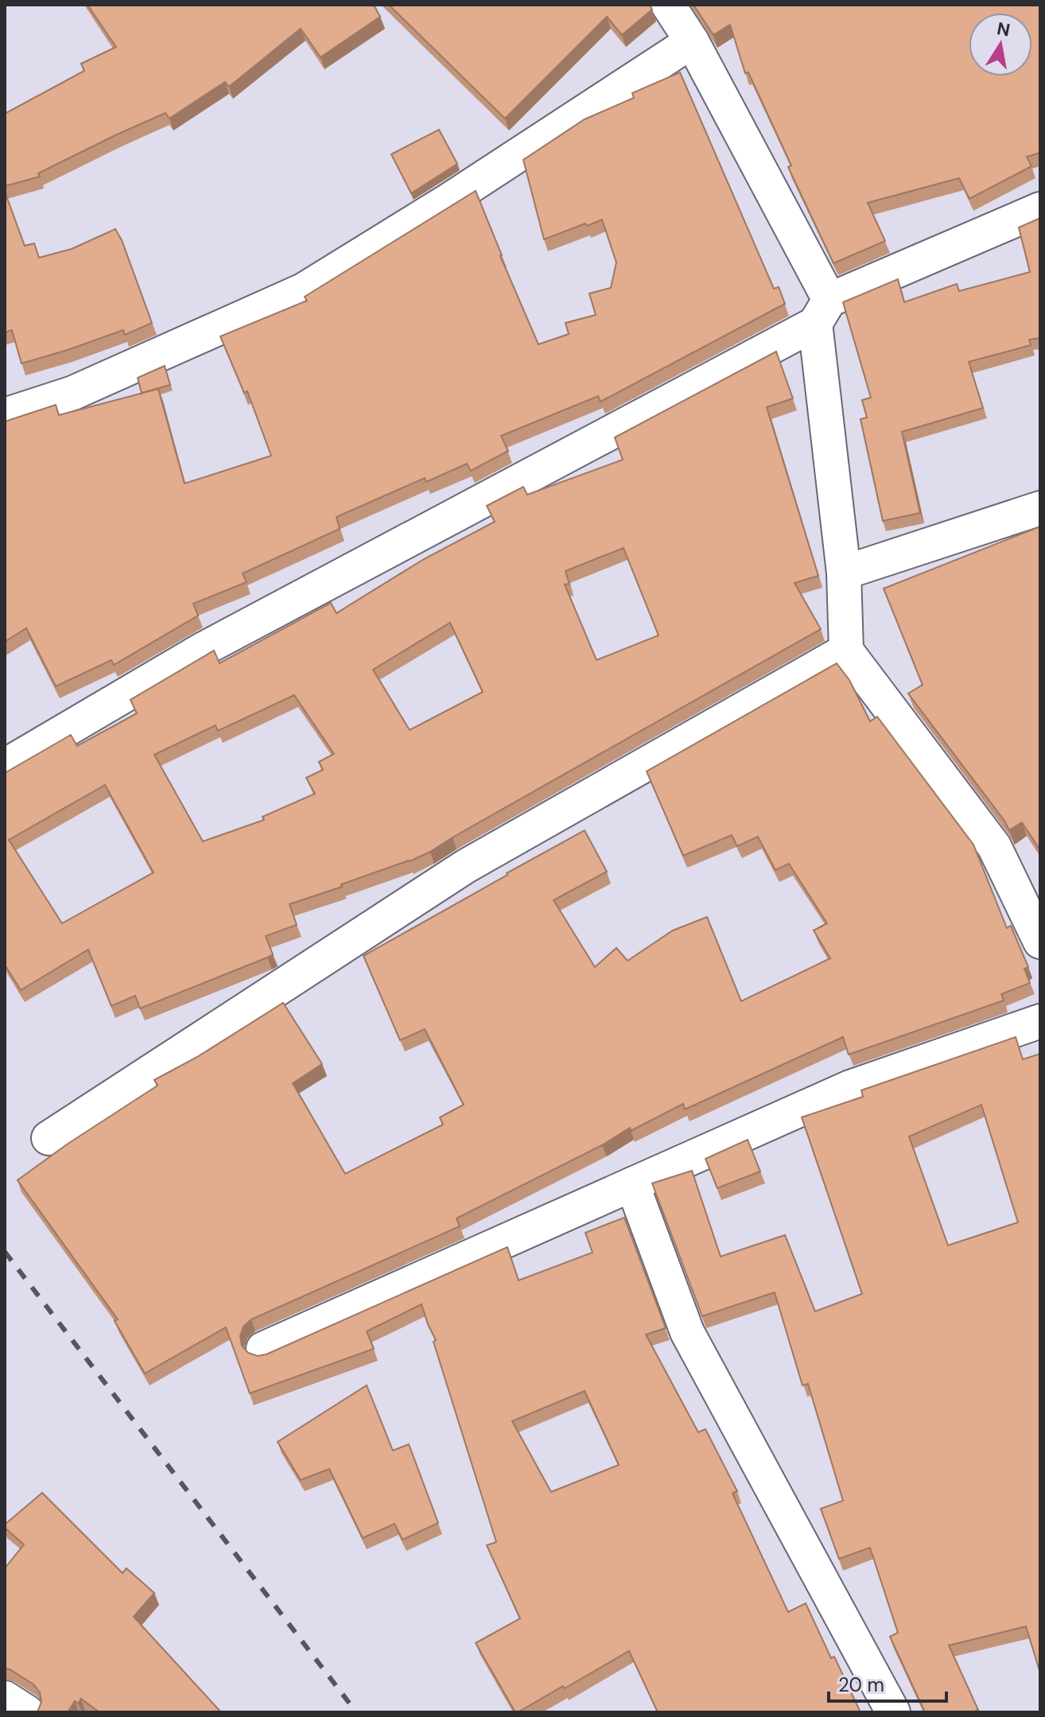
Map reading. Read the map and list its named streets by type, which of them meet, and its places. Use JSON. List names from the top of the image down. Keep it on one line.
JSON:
{"scale_bar":"20 m","north":"top"}
